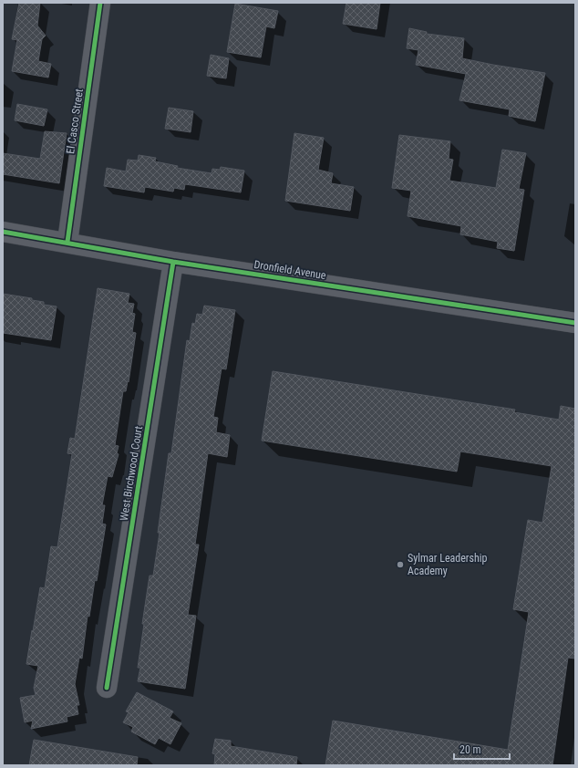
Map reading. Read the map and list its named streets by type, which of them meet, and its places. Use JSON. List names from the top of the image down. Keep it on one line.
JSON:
{"streets":{"street":["El Casco Street","Dronfield Avenue","West Birchwood Court"]},"crossings":[["El Casco Street","Dronfield Avenue"],["Dronfield Avenue","West Birchwood Court"]],"places":["Sylmar Leadership Academy"],"scale_bar":"20 m"}
